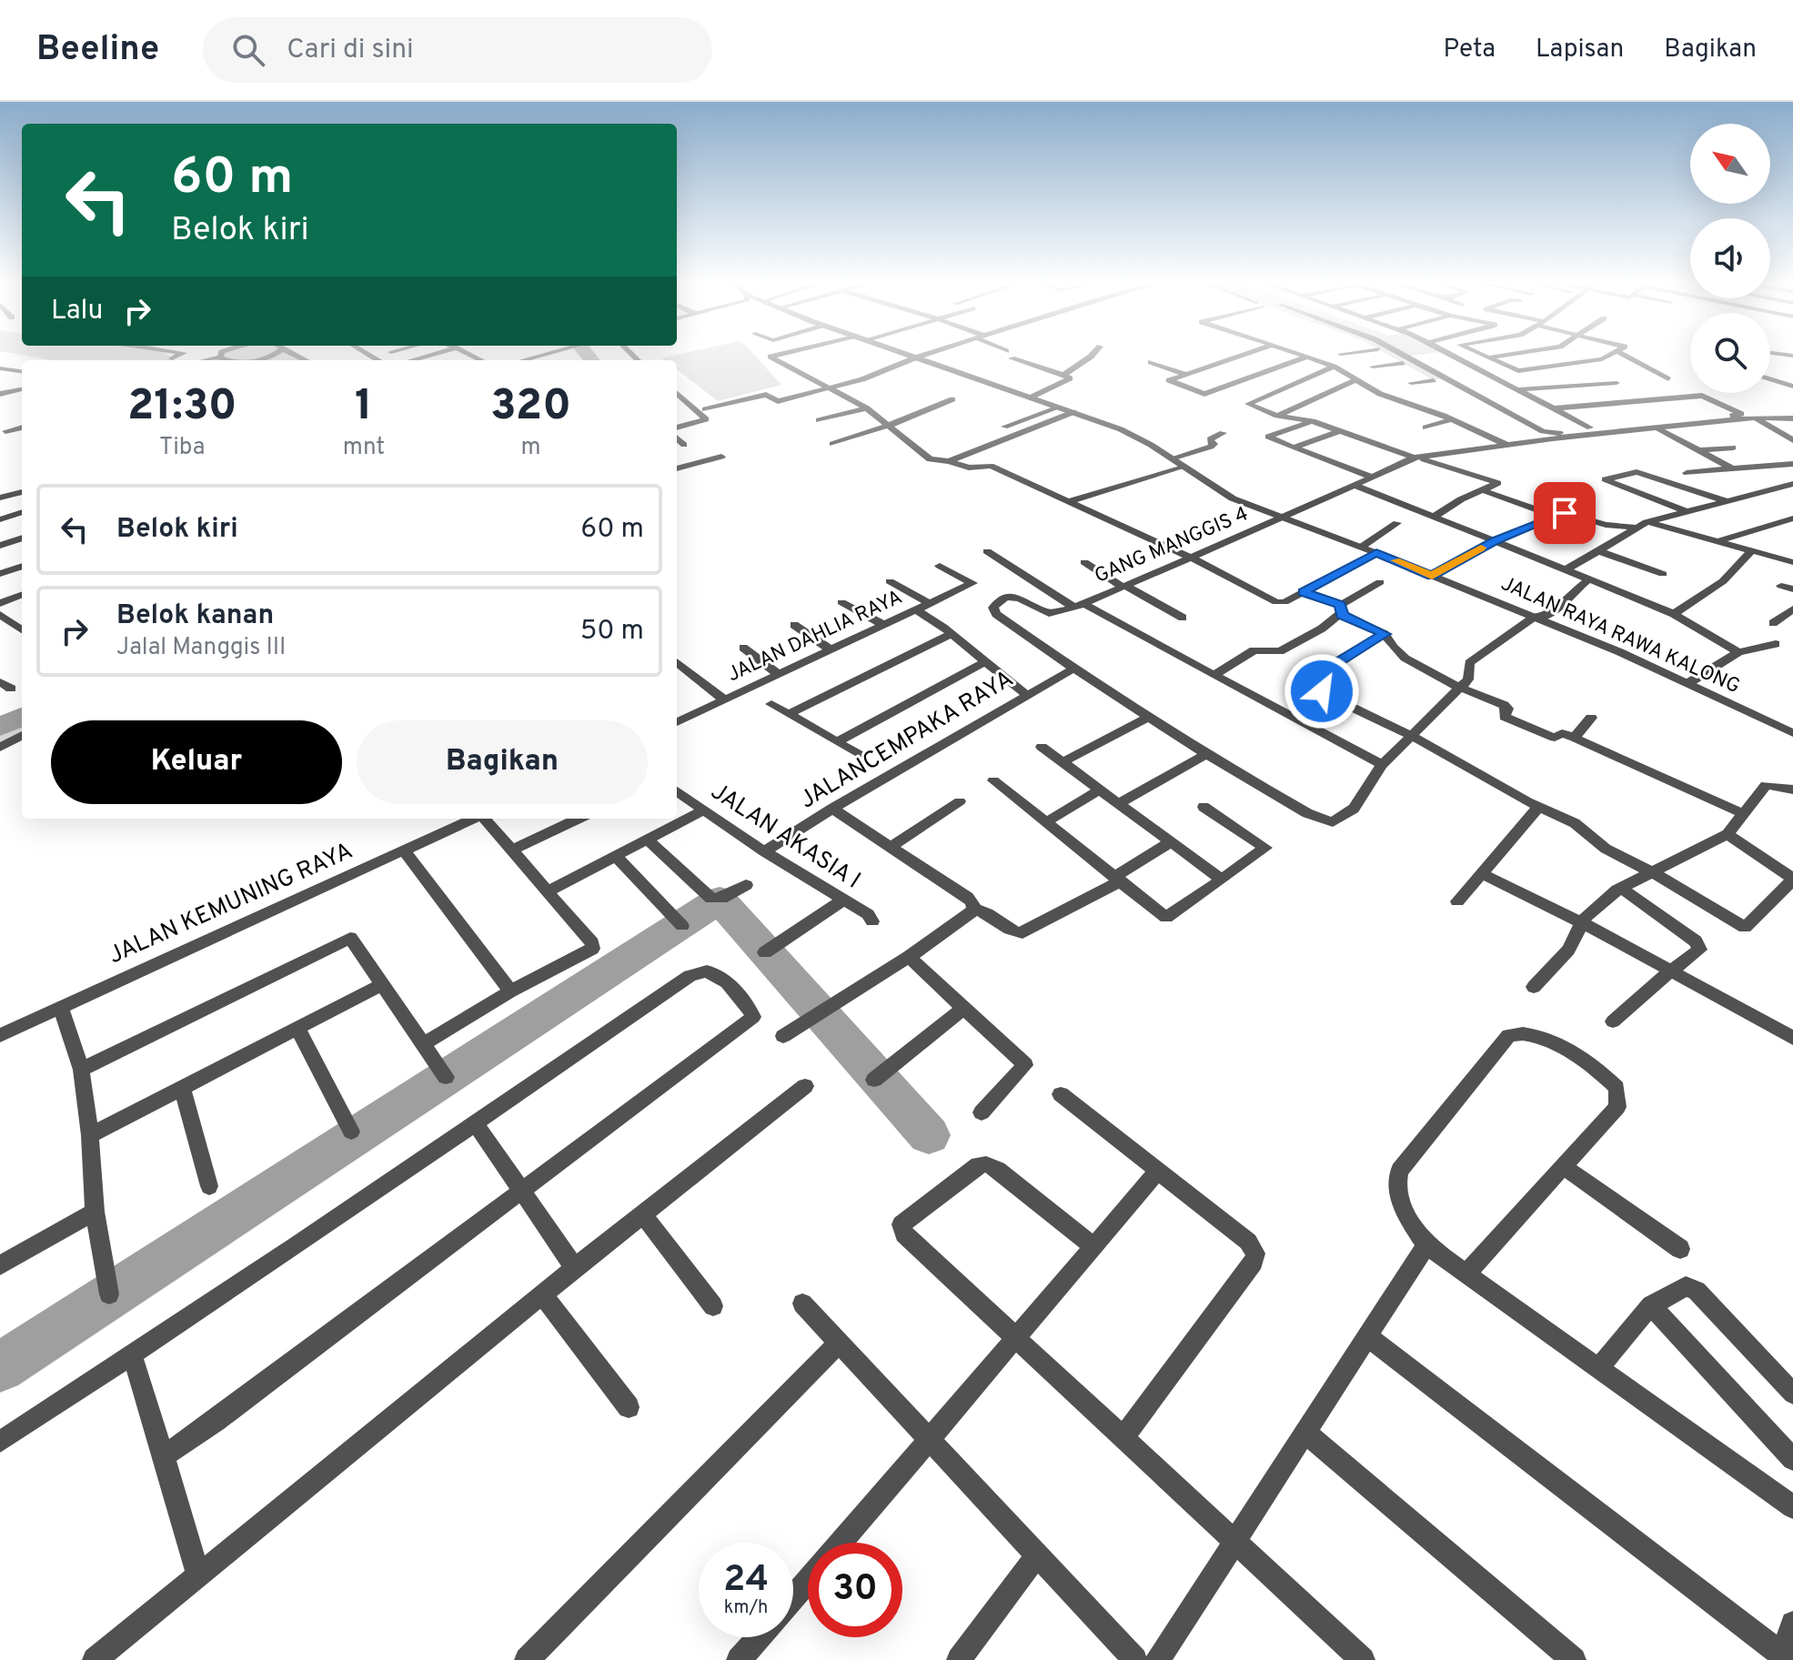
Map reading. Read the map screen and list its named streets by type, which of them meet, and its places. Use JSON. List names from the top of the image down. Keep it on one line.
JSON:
{"streets":{"street":["GANG MANGGIS 4","JALAN RAYA RAWA KALONG","JALAN DAHLIA RAYA","JALANCEMPAKA RAYA","JALAN AKASIA I","JALAN KEMUNING RAYA"]},"crossings":[["GANG MANGGIS 4","JALAN RAYA RAWA KALONG"],["JALANCEMPAKA RAYA","JALAN AKASIA I"]],"north":"top left","page":{"header":"Beeline","search":"Cari di sini","nav":["Peta","Lapisan","Bagikan"],"turn":["60 m","Belok kiri"],"then":"Lalu","eta":["21:30","Tiba","1","mnt","320","m"],"list":[{"name":"Belok kiri","value":"60 m"},{"name":"Belok kanan","note":"Jalal Manggis III","value":"50 m"}],"buttons":["Keluar","Bagikan"],"speed":"24 km/h","limit":"30"}}
